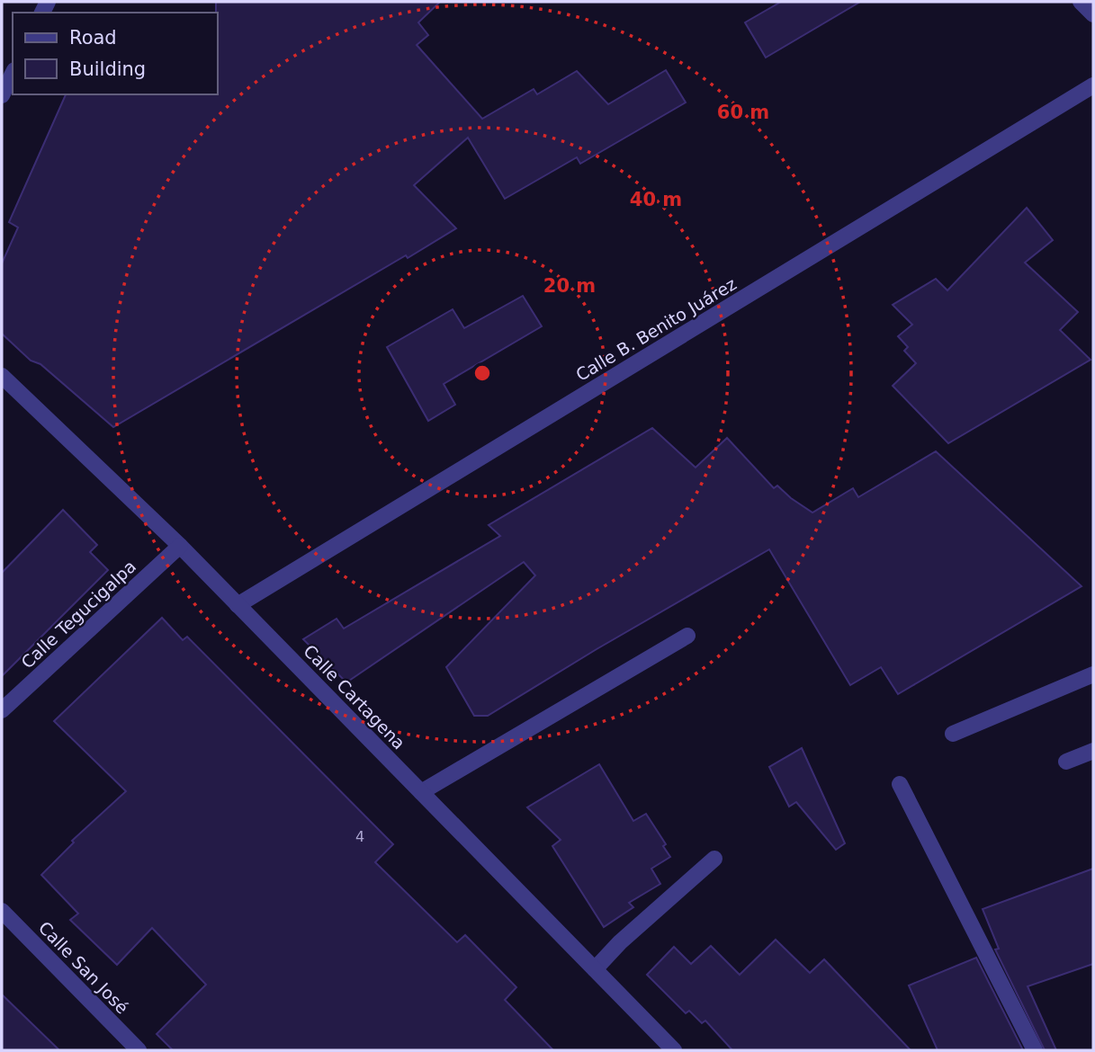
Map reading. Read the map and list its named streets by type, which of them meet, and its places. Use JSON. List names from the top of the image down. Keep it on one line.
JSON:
{"streets":{"street":["Calle B. Benito Juárez","Calle Tegucigalpa","Calle Cartagena","Calle San José"]},"crossings":[["Calle B. Benito Juárez","Calle Cartagena"],["Calle Tegucigalpa","Calle Cartagena"]],"house_numbers":["4"],"legend":["Road","Building"],"rings":["60 m","40 m","20 m"]}
